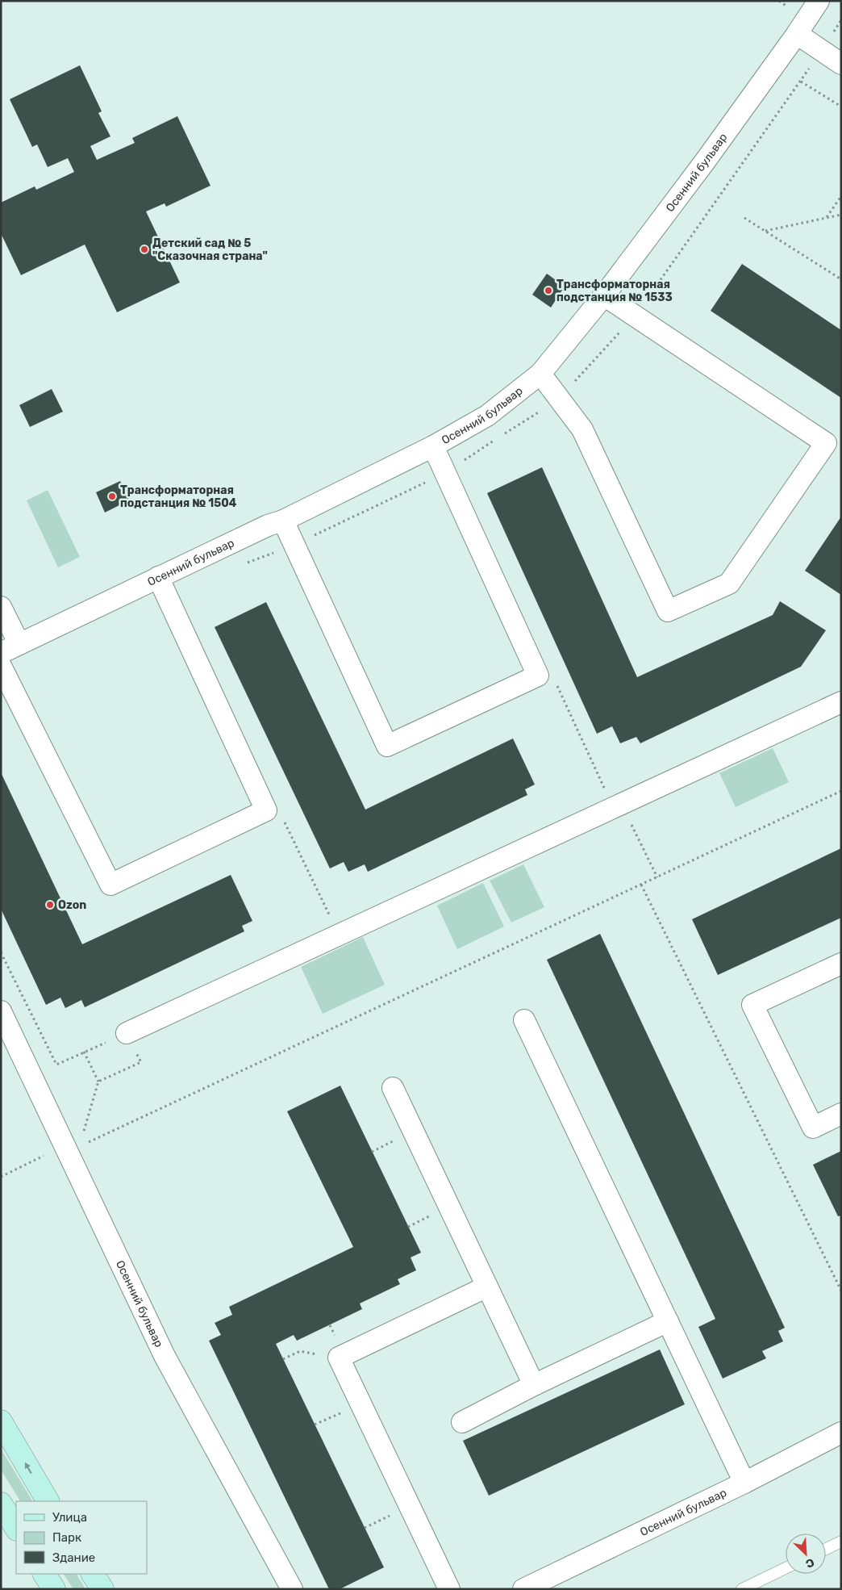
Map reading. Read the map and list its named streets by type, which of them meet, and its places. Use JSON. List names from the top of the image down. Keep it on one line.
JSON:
{"streets":{"street":["Осенний бульвар"]},"places":["Детский сад № 5 \"Сказочная страна\"","Трансформаторная подстанция № 1533","Трансформаторная подстанция № 1504","Ozon"],"legend":["Улица","Парк","Здание"],"north":"bottom right"}
